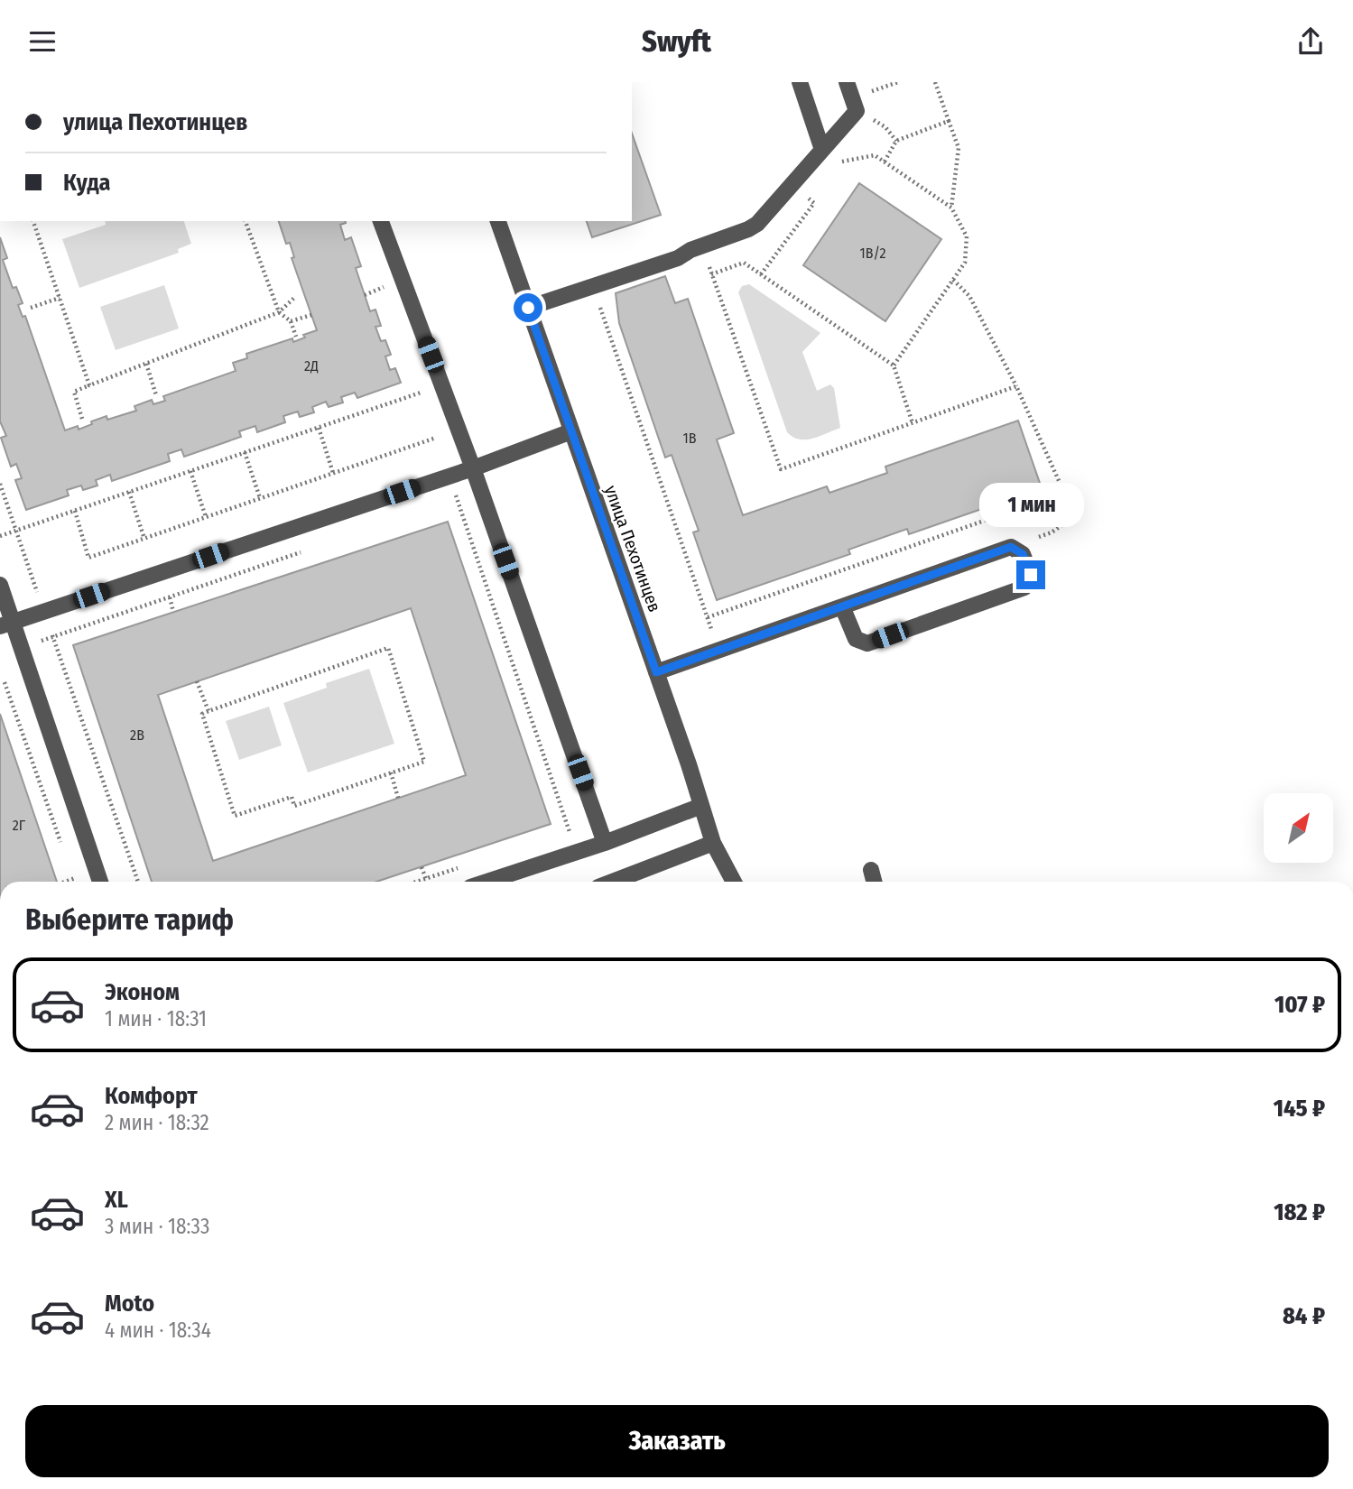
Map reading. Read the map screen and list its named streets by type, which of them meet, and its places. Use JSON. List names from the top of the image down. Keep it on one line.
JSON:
{"streets":{"street":["улица Пехотинцев"]},"house_numbers":["1В/2","2Д","1В","2В","2Г"],"north":"top right","page":{"header":"Swyft","banner":["улица Пехотинцев","Куда"],"bubble":"1 мин","heading":"Выберите тариф","list":[{"name":"Эконом","note":"1 мин · 18:31","value":"107 ₽"},{"name":"Комфорт","note":"2 мин · 18:32","value":"145 ₽"},{"name":"XL","note":"3 мин · 18:33","value":"182 ₽"},{"name":"Moto","note":"4 мин · 18:34","value":"84 ₽"}],"buttons":"Заказать"}}
